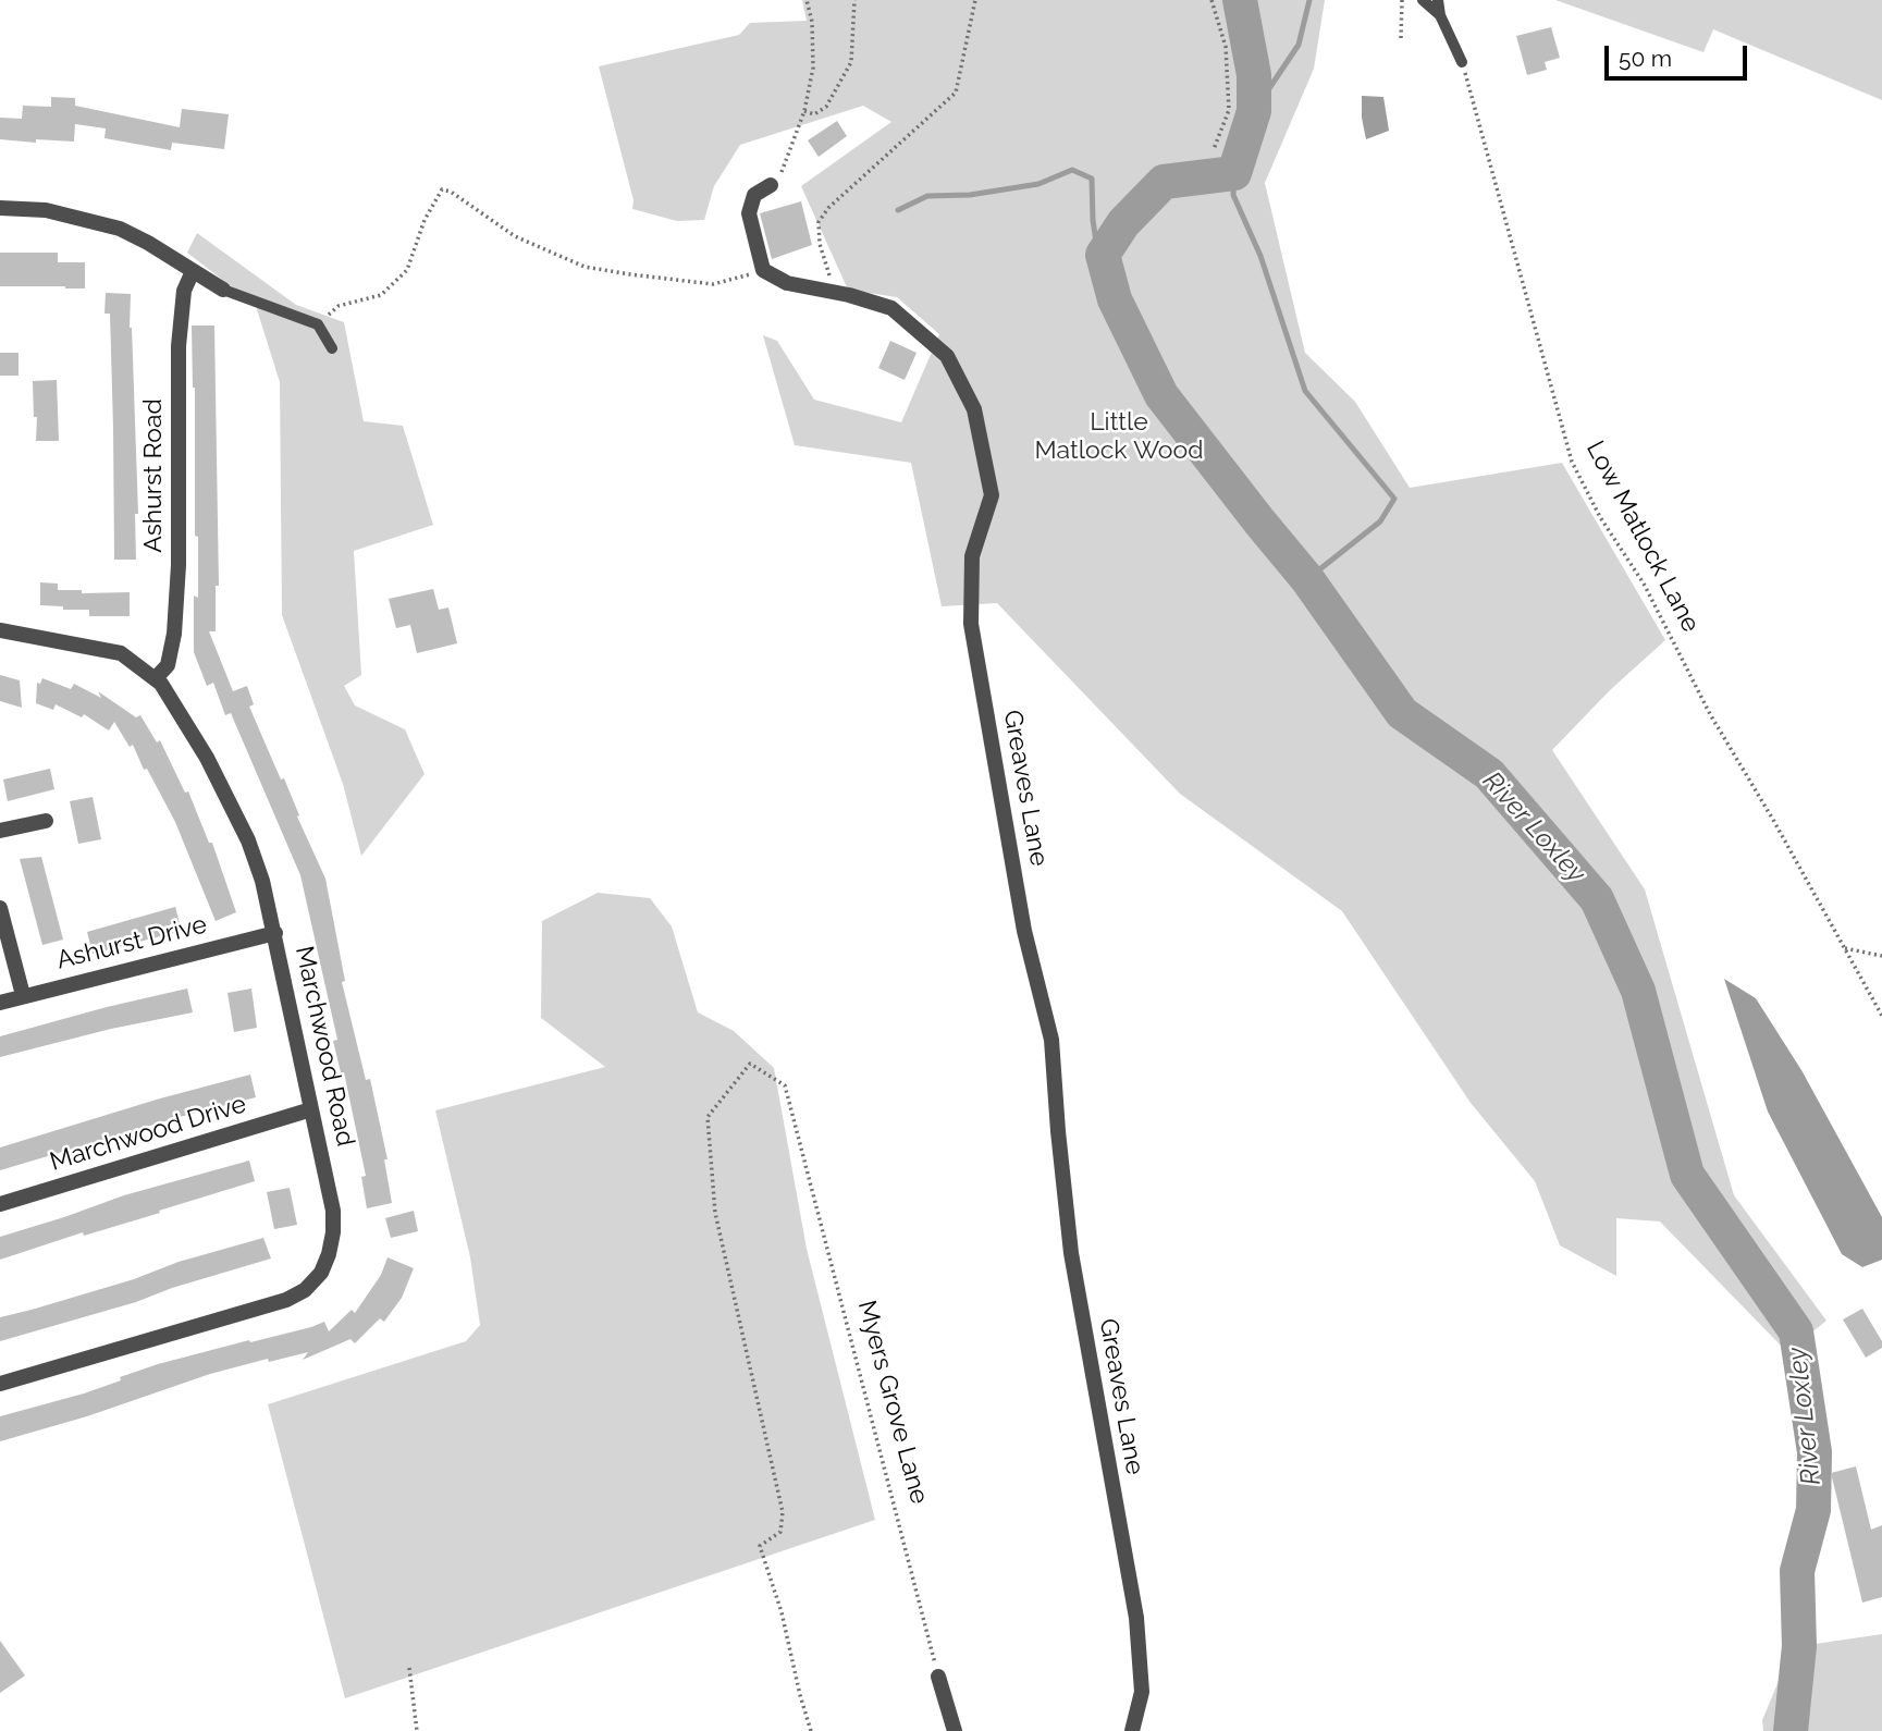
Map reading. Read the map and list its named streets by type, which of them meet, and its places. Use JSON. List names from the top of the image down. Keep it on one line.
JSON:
{"streets":{"street":["Ashurst Road","Greaves Lane","Ashurst Drive","Marchwood Road","Marchwood Drive"],"path":["Low Matlock Lane","Myers Grove Lane"]},"crossings":[["Ashurst Road","Marchwood Road"],["Ashurst Drive","Marchwood Road"],["Marchwood Road","Marchwood Drive"]],"water":["River Loxley"],"parks":["Little Matlock Wood"],"scale_bar":"50 m"}
